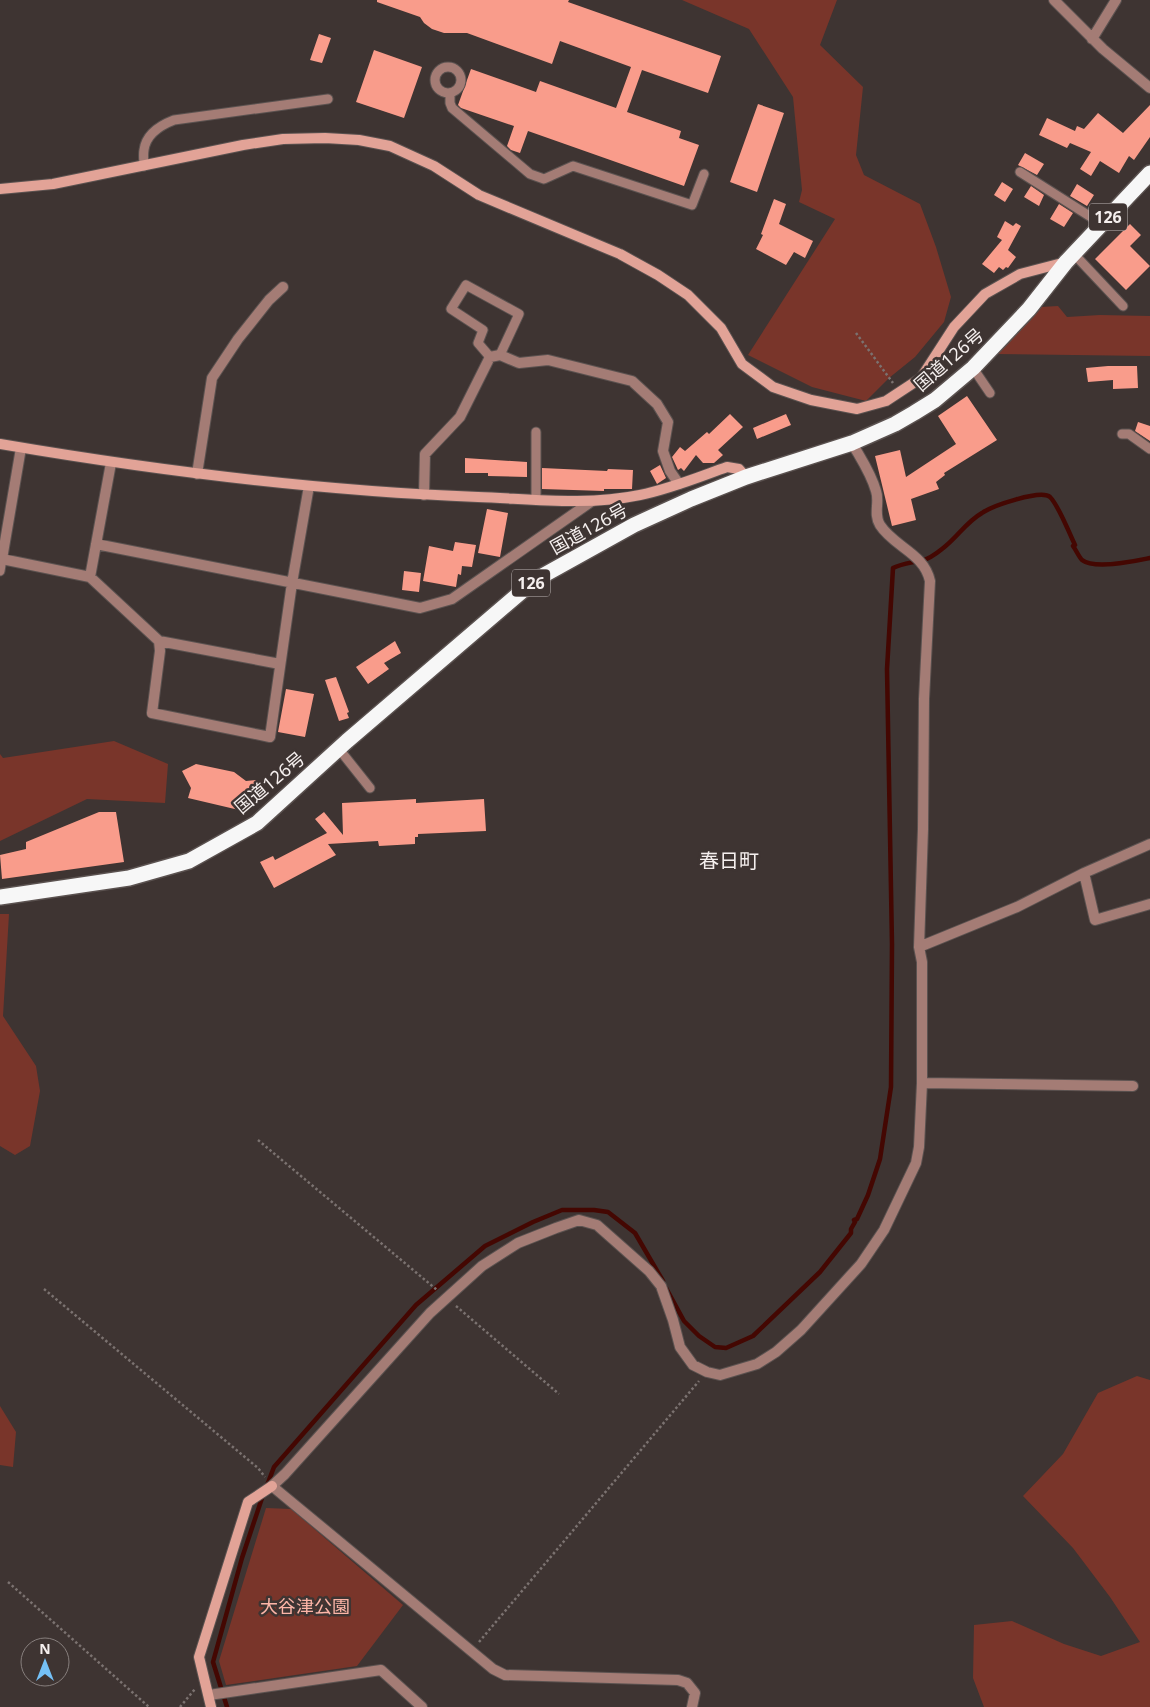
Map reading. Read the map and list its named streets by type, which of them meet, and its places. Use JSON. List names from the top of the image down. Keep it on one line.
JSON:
{"streets":{"highway":["126","国道126号"]},"districts":["春日町"],"parks":["大谷津公園"],"north":"top"}
